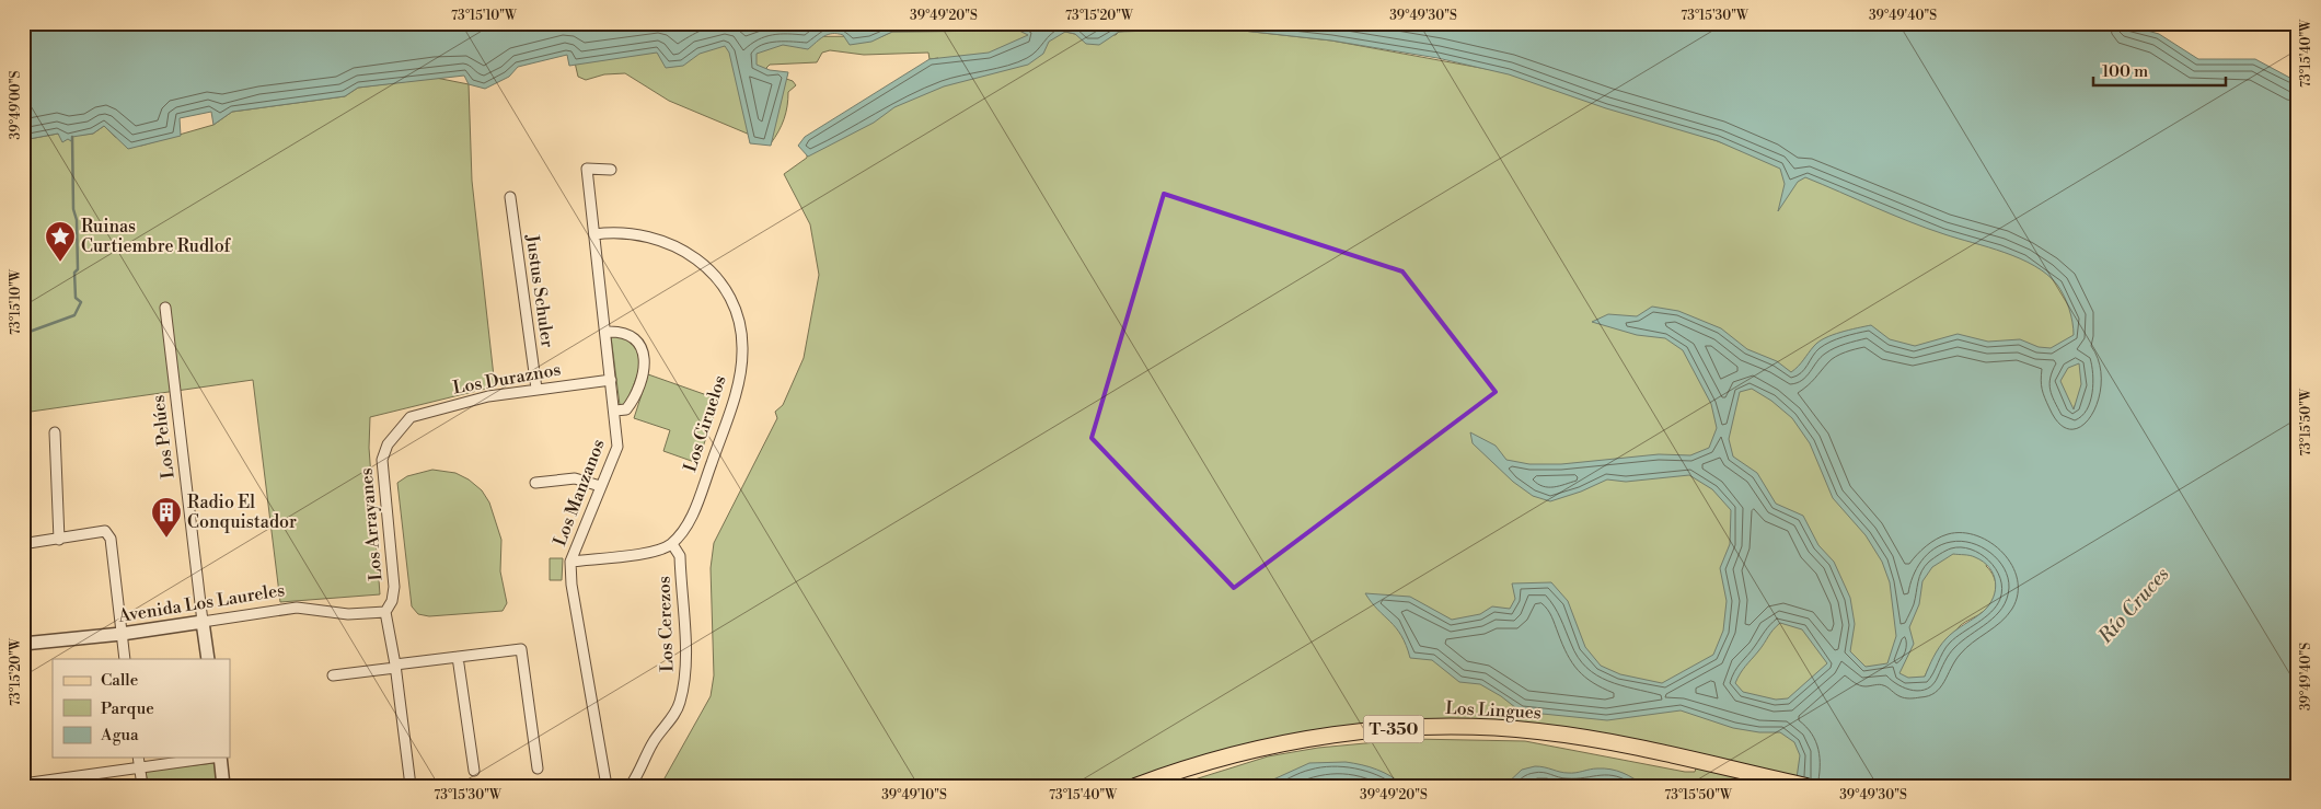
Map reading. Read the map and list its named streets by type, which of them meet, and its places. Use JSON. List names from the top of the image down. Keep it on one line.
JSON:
{"streets":{"main road":["Los Lingues","T-350"],"street":["Justus Schuler","Los Duraznos","Los Ciruelos","Los Pelúes","Los Manzanos","Los Arrayanes","Avenida Los Laureles","Los Cerezos"]},"crossings":[["Justus Schuler","Los Duraznos"],["Los Duraznos","Los Manzanos"],["Los Duraznos","Los Arrayanes"],["Los Ciruelos","Los Manzanos"],["Los Ciruelos","Los Cerezos"],["Los Pelúes","Avenida Los Laureles"],["Los Arrayanes","Avenida Los Laureles"]],"water":["Río Cruces"],"places":{"place":["Ruinas Curtiembre Rudlof"],"building":["Radio El Conquistador"]},"legend":["Calle","Parque","Agua"],"scale_bar":"100 m","coordinates":["73°15'10\"W","39°49'20\"S","73°15'20\"W","39°49'30\"S","73°15'30\"W","39°49'40\"S","73°15'40\"W","39°49'00\"S","73°15'50\"W","39°49'10\"S"]}
